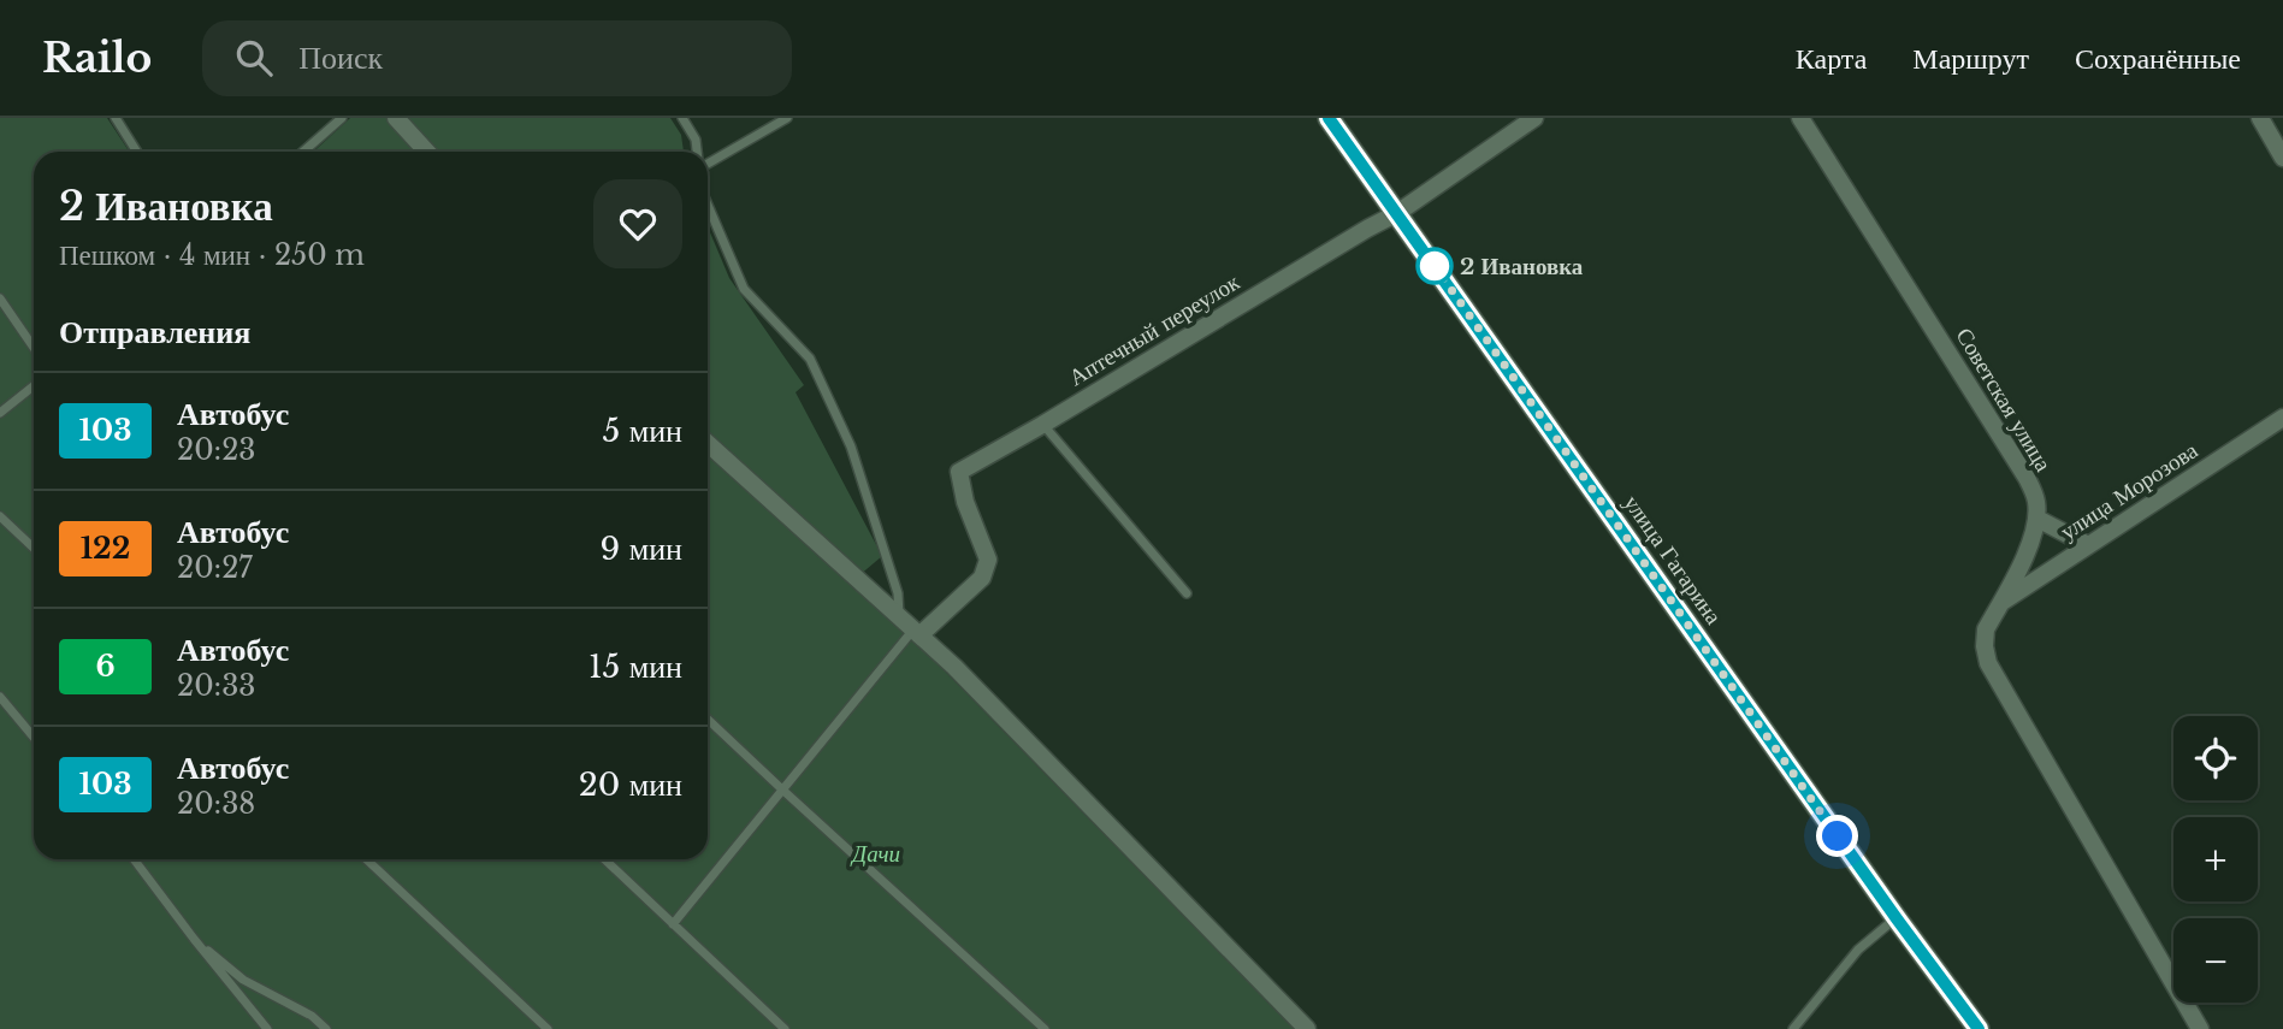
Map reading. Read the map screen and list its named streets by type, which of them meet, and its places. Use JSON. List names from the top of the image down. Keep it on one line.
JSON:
{"streets":{"street":["Аптечный переулок","Советская улица","улица Морозова","улица Гагарина"]},"crossings":[["Аптечный переулок","улица Гагарина"]],"parks":["Дачи"],"places":["2 Ивановка"],"lines":["bus line 103"],"page":{"header":"Railo","search":"Поиск","nav":["Карта","Маршрут","Сохранённые"],"heading":[["2 Ивановка","Пешком · 4 мин · 250 m"],"Отправления"],"list":[{"mark":"103","name":"Автобус","note":"20:23","value":"5 мин"},{"mark":"122","name":"Автобус","note":"20:27","value":"9 мин"},{"mark":"6","name":"Автобус","note":"20:33","value":"15 мин"},{"mark":"103","name":"Автобус","note":"20:38","value":"20 мин"}],"map_buttons":["+","−"]}}
